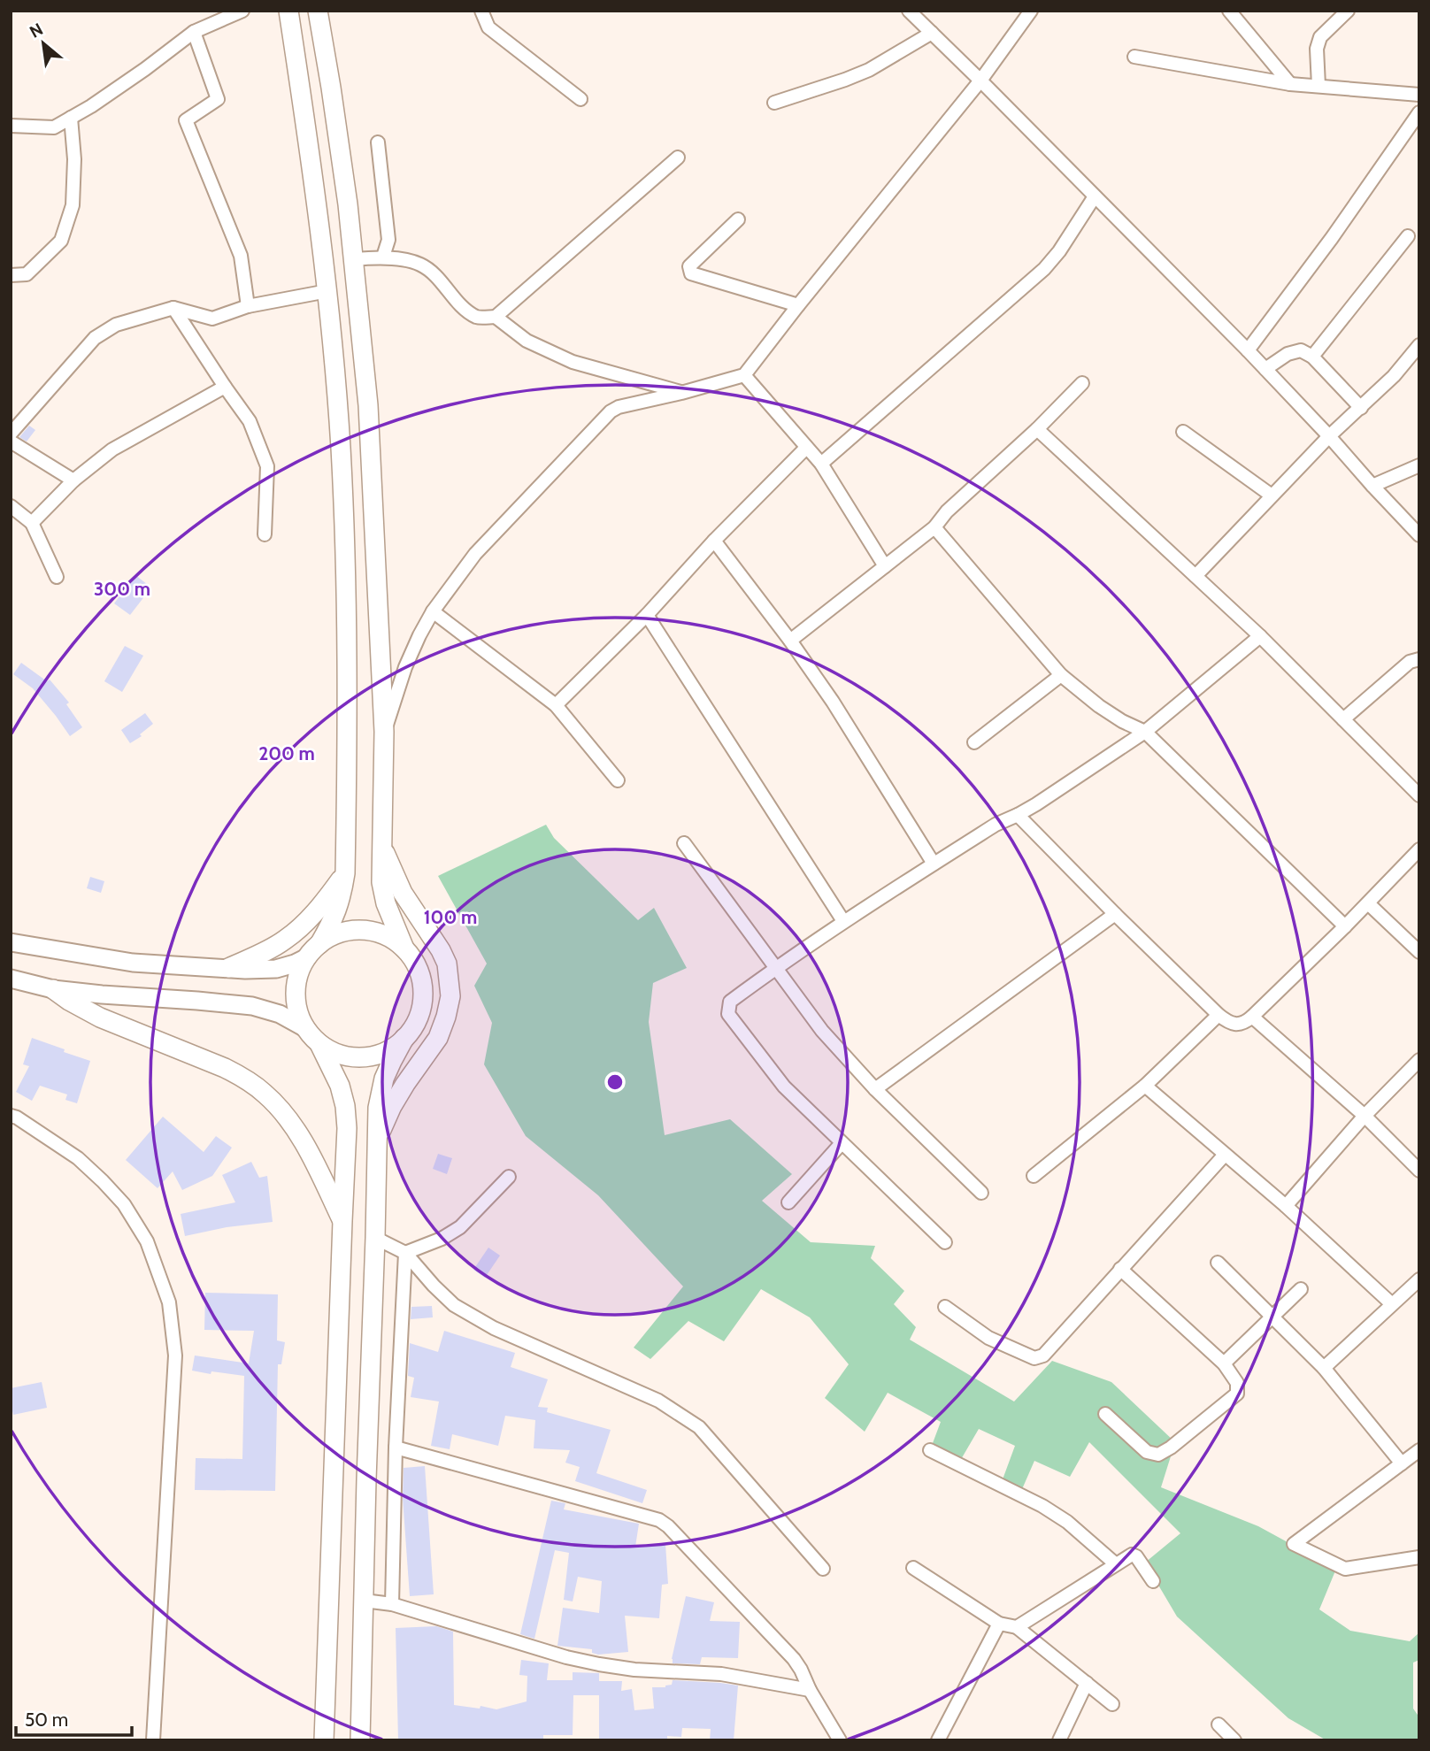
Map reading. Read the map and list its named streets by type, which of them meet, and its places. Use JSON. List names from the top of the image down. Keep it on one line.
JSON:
{"scale_bar":"50 m","north":"top left","rings":["300 m","200 m","100 m"]}
